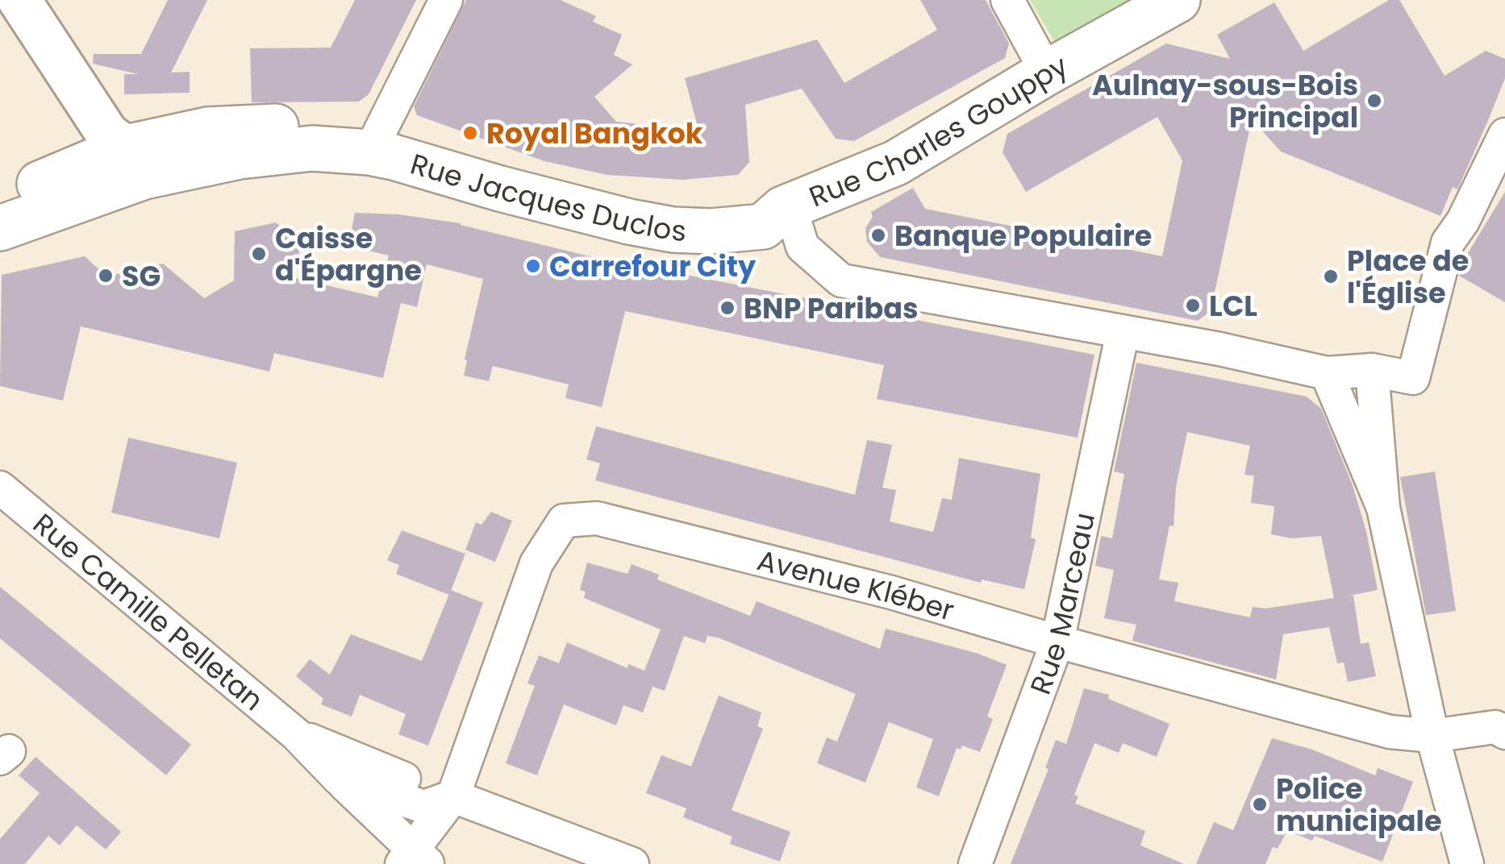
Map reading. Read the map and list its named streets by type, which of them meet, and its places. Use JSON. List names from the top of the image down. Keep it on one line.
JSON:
{"streets":{"main road":["Rue Charles Gouppy","Rue Jacques Duclos"],"street":["Avenue Kléber","Rue Marceau","Rue Camille Pelletan"]},"crossings":[["Rue Charles Gouppy","Rue Jacques Duclos"],["Avenue Kléber","Rue Marceau"],["Avenue Kléber","Rue Camille Pelletan"]],"places":["Aulnay-sous-Bois Principal","Royal Bangkok","Banque Populaire","Caisse d'Épargne","Carrefour City","SG","Place de l'Église","LCL","BNP Paribas","Police municipale"]}
